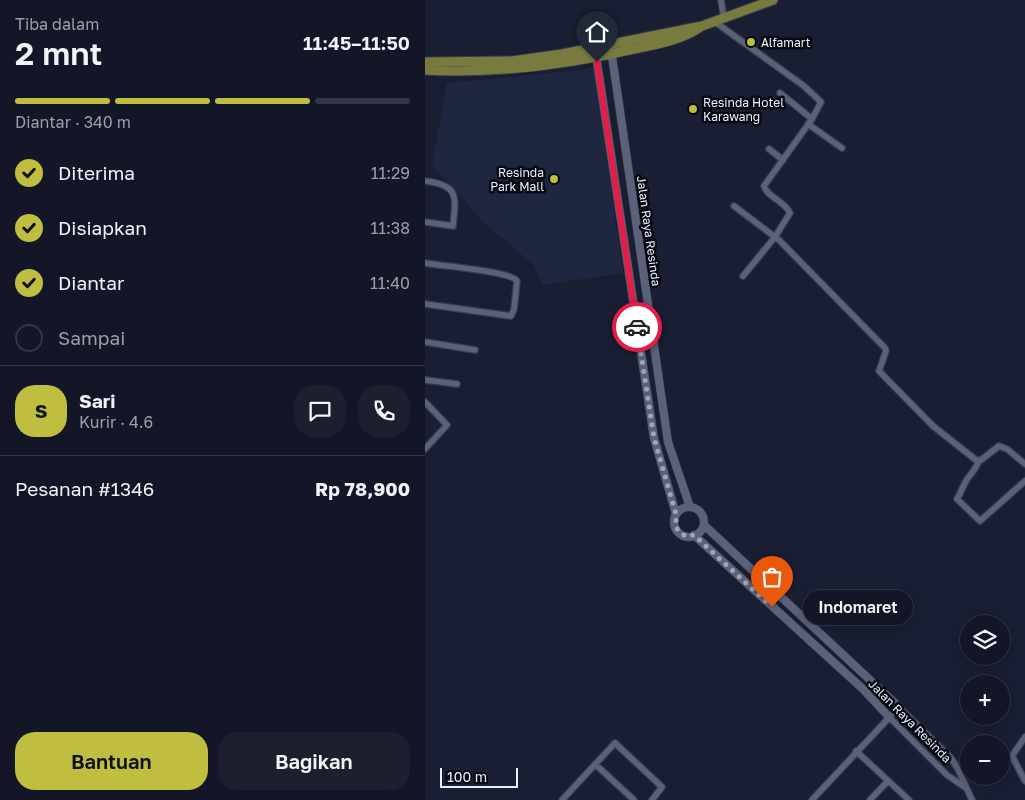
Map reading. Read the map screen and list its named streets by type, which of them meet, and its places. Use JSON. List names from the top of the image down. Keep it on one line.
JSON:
{"streets":{"street":["Jalan Raya Resinda"]},"places":["Alfamart","Resinda Hotel Karawang","Resinda Park Mall","Indomaret"],"scale_bar":"100 m","page":{"heading":["2 mnt","Tiba dalam","11:45–11:50"],"panel":["Sari","Kurir · 4.6","Pesanan #1346","Rp 78,900"],"bar":"Diantar · 340 m","list":[["Diterima","11:29"],["Disiapkan","11:38"],["Diantar","11:40"],"Sampai"],"round":"S","bubble":"Indomaret","map_buttons":["+","−"],"buttons":["Bantuan","Bagikan"],"scale":"100 m"}}
